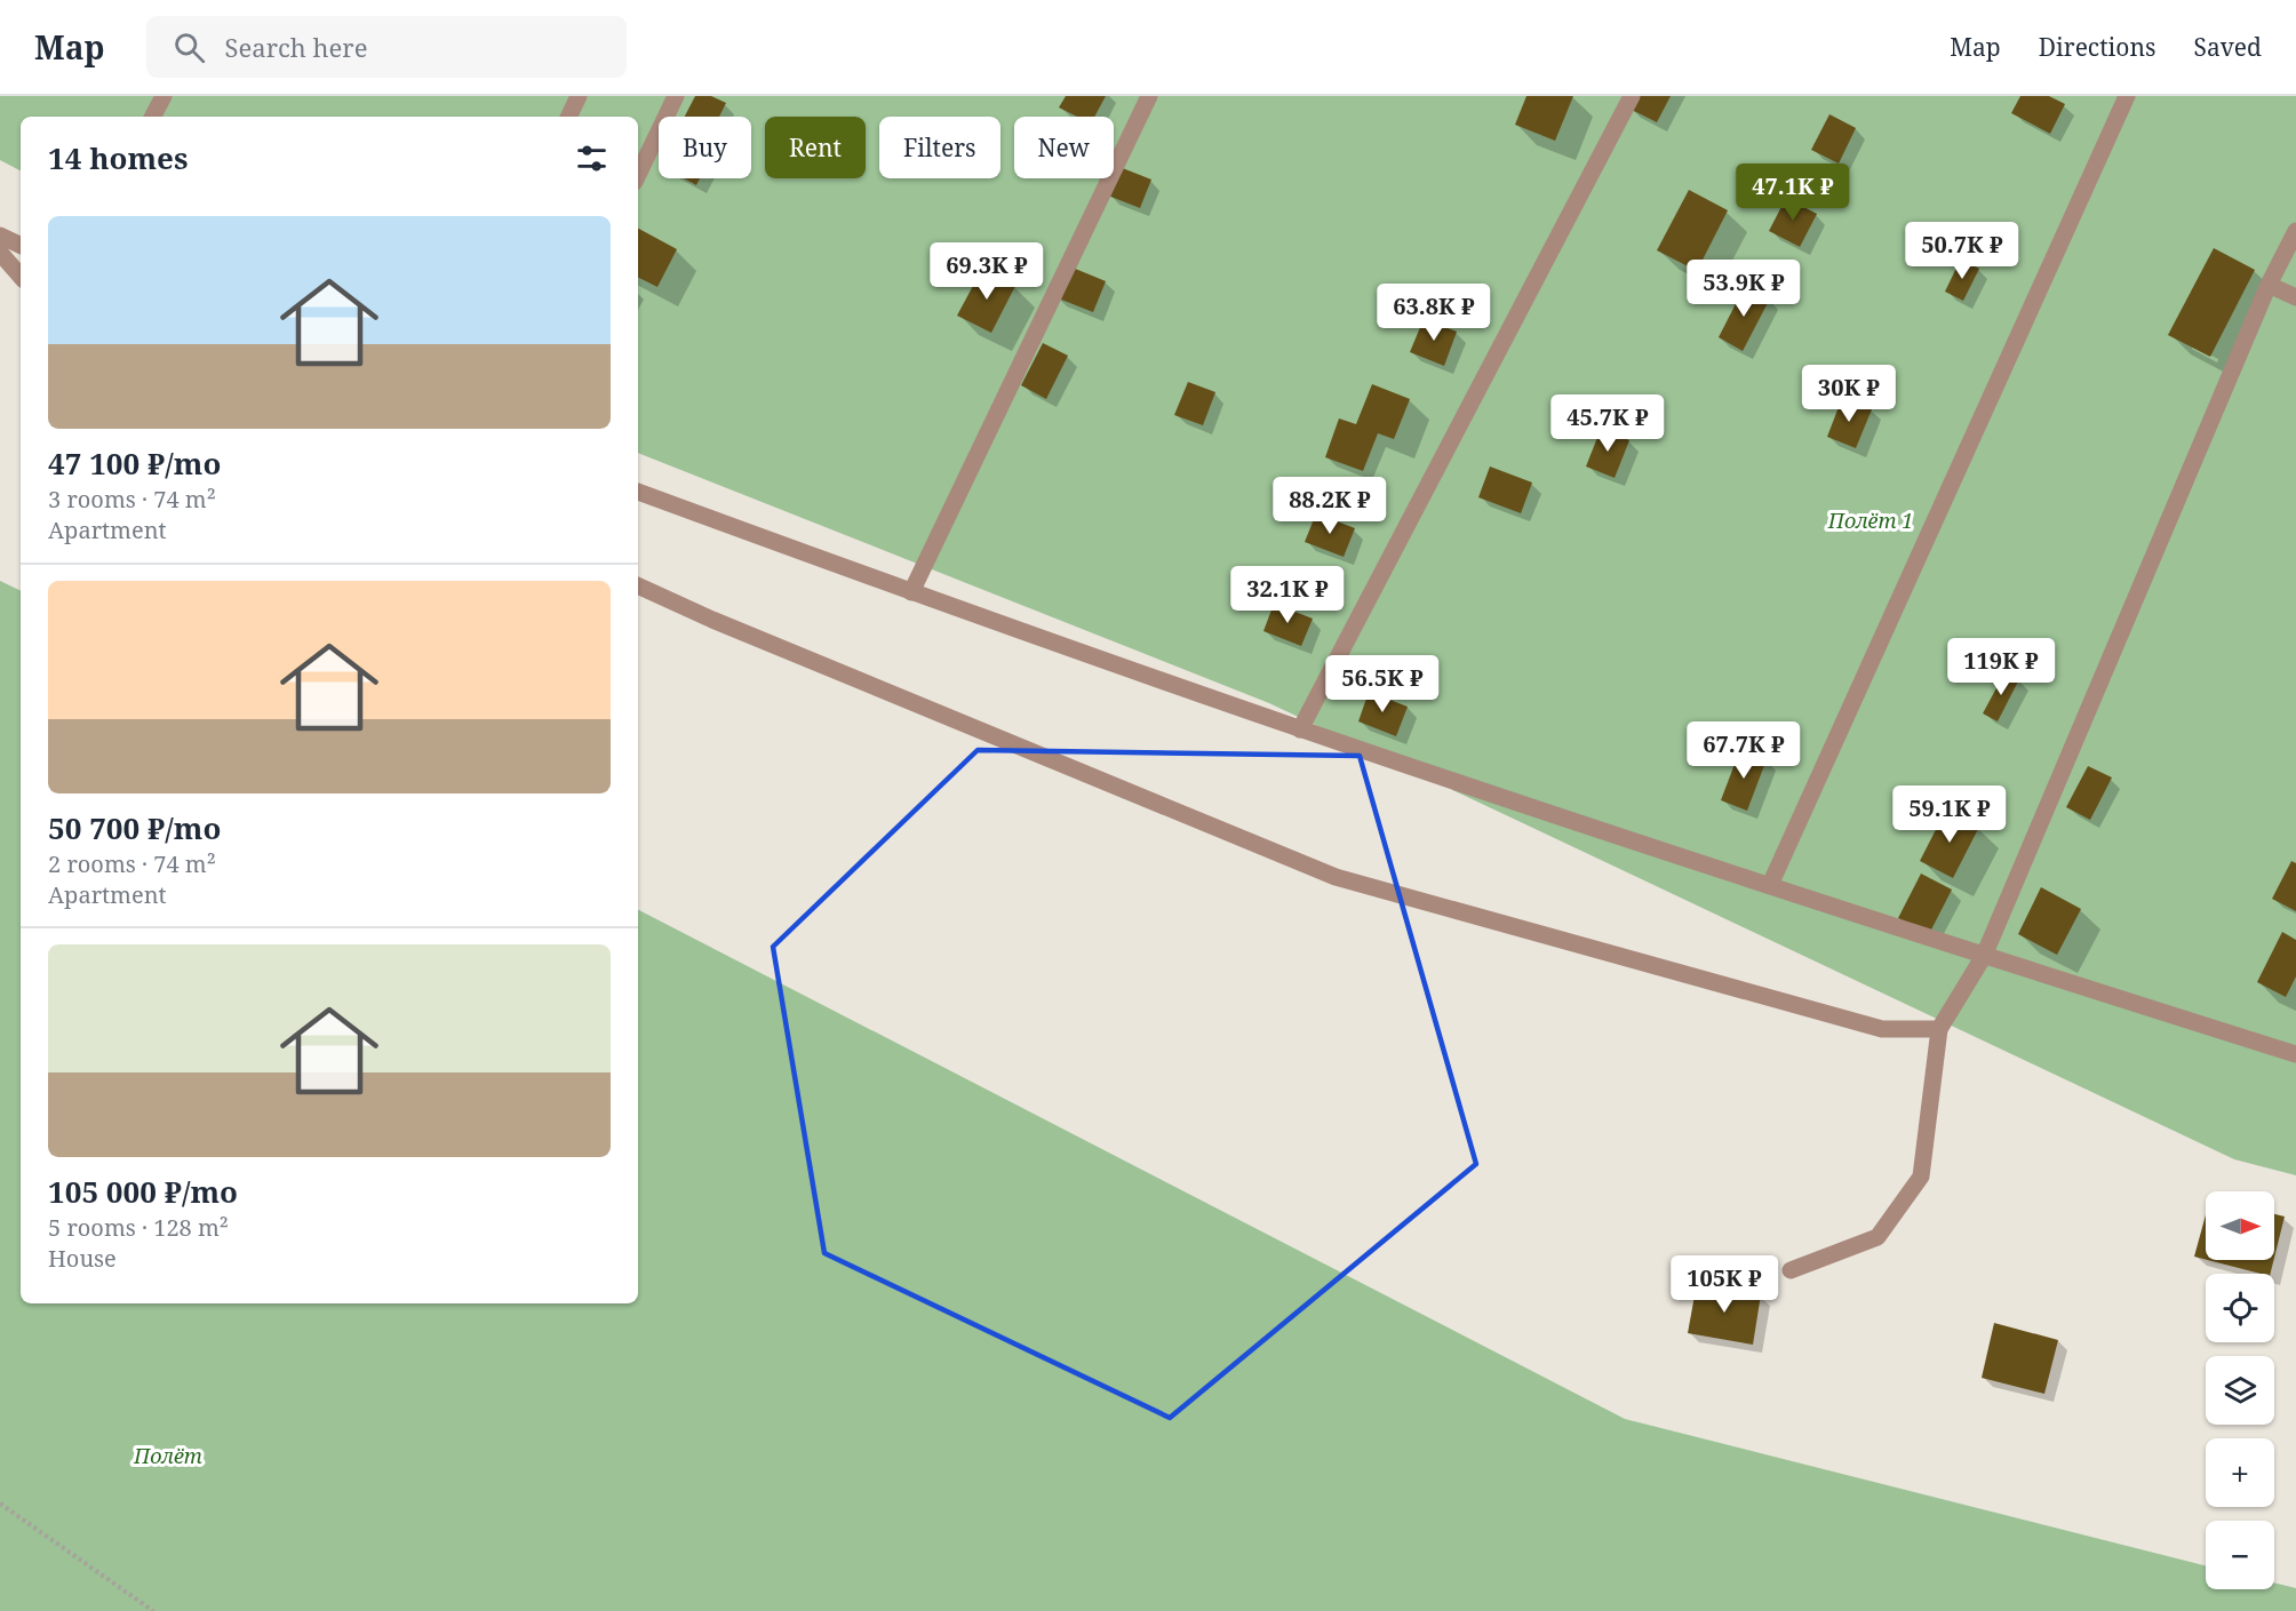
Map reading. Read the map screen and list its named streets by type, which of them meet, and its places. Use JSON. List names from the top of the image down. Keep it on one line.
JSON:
{"parks":["Полёт 1","Полёт"],"north":"right","page":{"header":"Map","search":"Search here","nav":["Map","Directions","Saved"],"chip":["Buy","Rent","Filters","New"],"heading":"14 homes","price":["47.1K ₽","50.7K ₽","69.3K ₽","53.9K ₽","63.8K ₽","30K ₽","45.7K ₽","88.2K ₽","32.1K ₽","119K ₽","56.5K ₽","67.7K ₽","59.1K ₽","105K ₽"],"list":[{"name":"47 100 ₽/mo","note":"3 rooms · 74 m² · Apartment"},{"name":"50 700 ₽/mo","note":"2 rooms · 74 m² · Apartment"},{"name":"105 000 ₽/mo","note":"5 rooms · 128 m² · House"}],"map_buttons":["+","−"]}}
